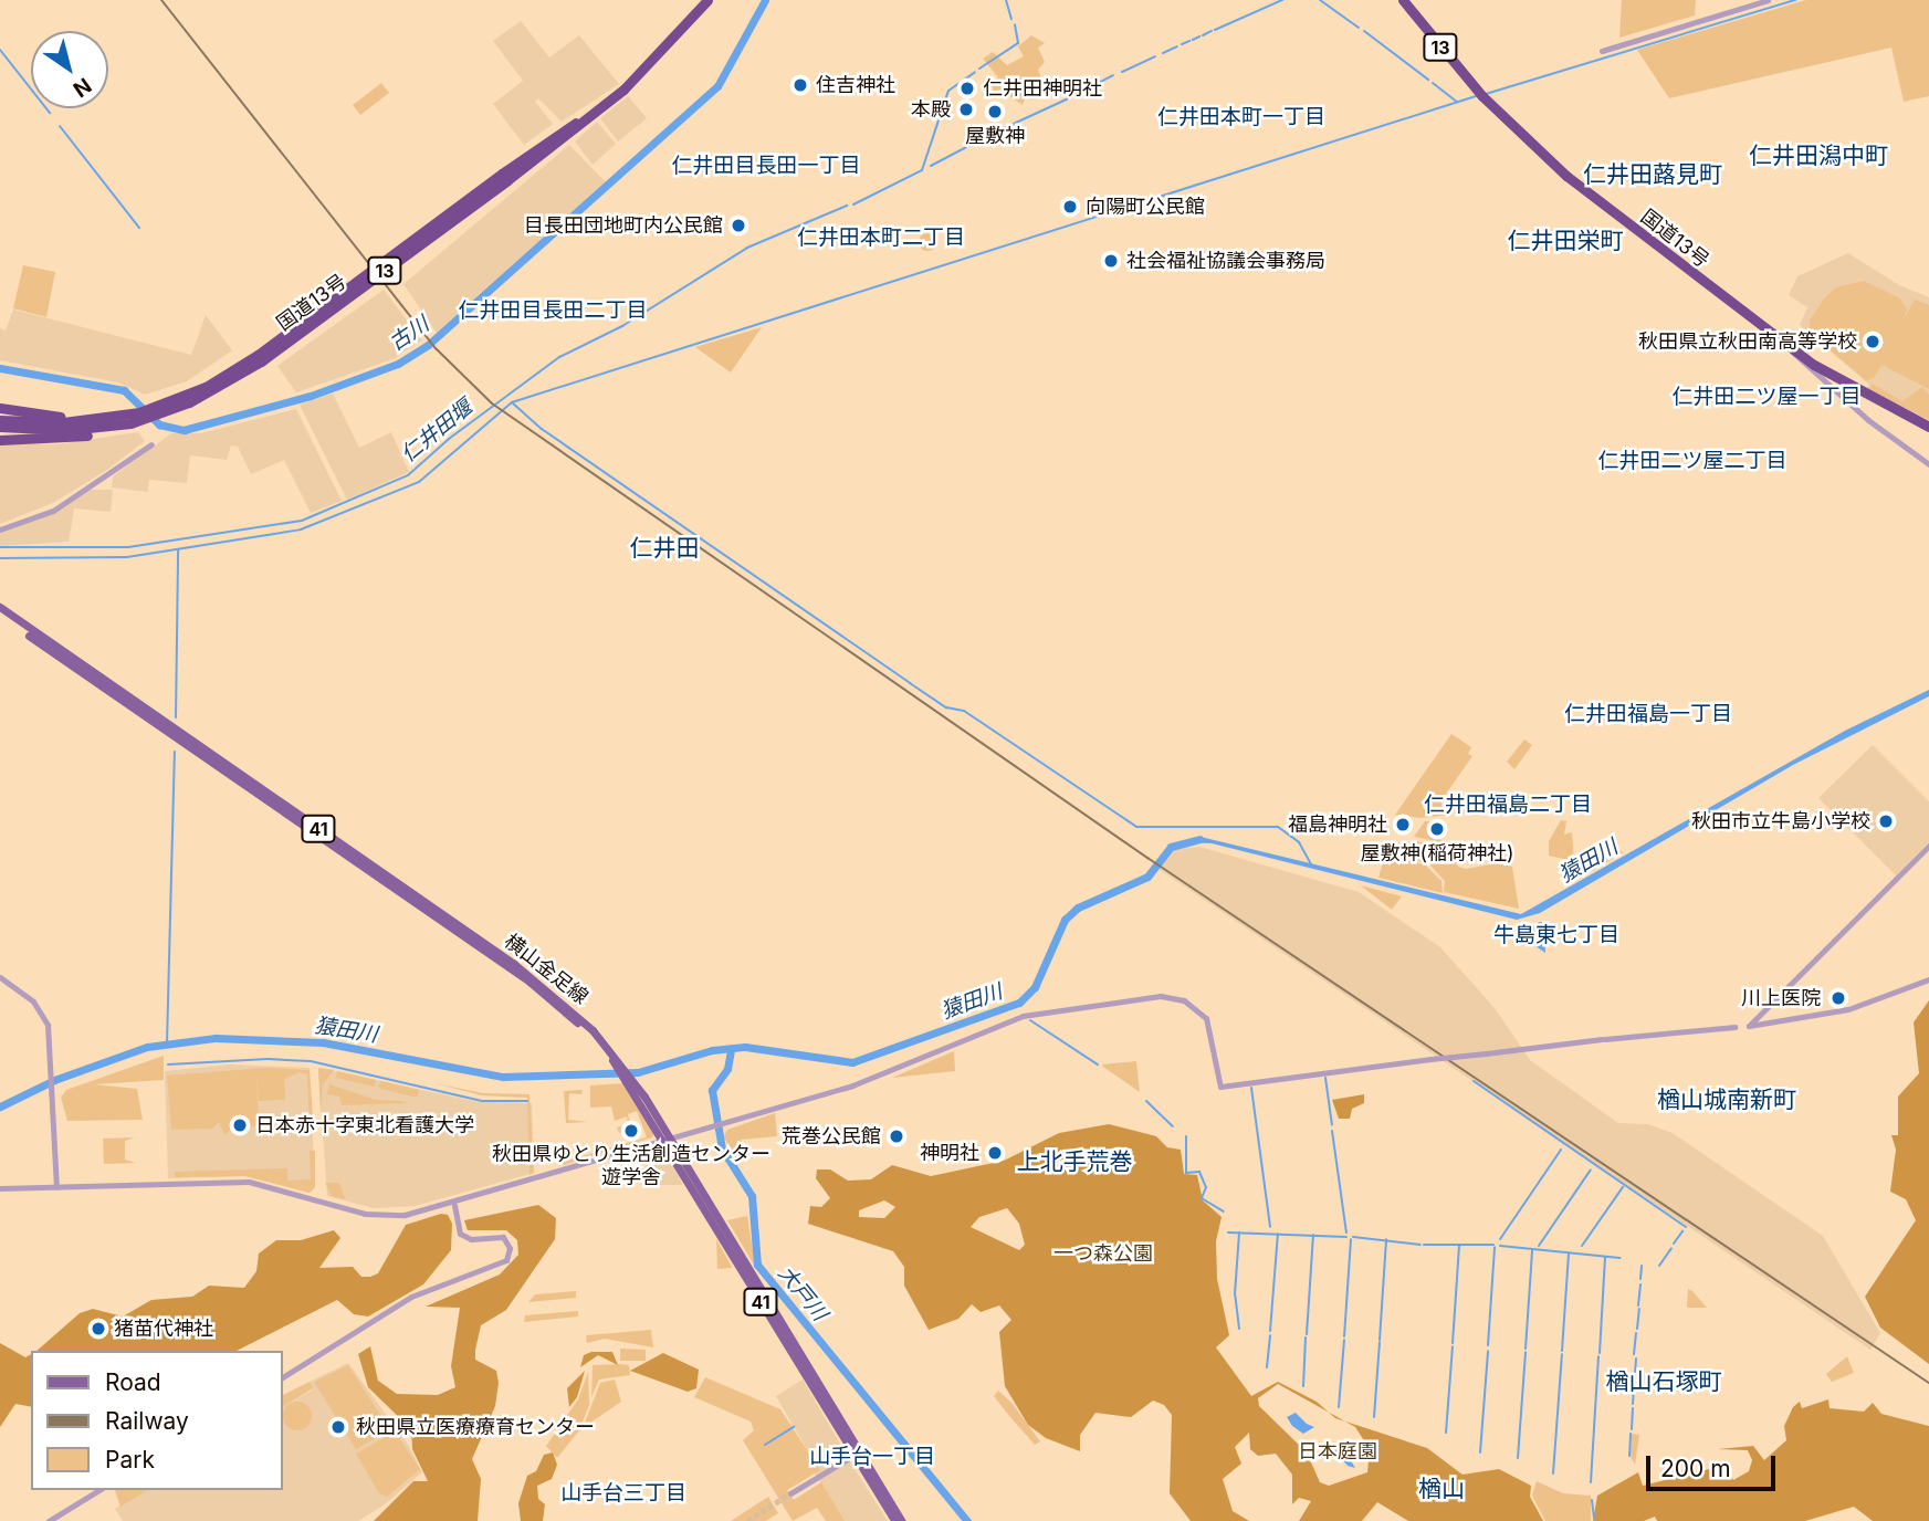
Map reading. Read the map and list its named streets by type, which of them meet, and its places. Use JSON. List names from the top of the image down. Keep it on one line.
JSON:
{"streets":{"highway":["13","国道13号"],"main road":["41","横山金足線"]},"crossings":[["13","国道13号"]],"districts":["仁井田本町一丁目","仁井田潟中町","仁井田目長田一丁目","仁井田蕗見町","仁井田本町二丁目","仁井田栄町","仁井田目長田二丁目","仁井田二ツ屋一丁目","仁井田二ツ屋二丁目","仁井田","仁井田福島一丁目","仁井田福島二丁目","牛島東七丁目","楢山城南新町","上北手荒巻","楢山石塚町","山手台一丁目","楢山","山手台三丁目"],"water":["古川","仁井田堰","猿田川","大戸川"],"parks":["一つ森公園","日本庭園"],"places":["住吉神社","仁井田神明社","本殿","屋敷神","向陽町公民館","目長田団地町内公民館","社会福祉協議会事務局","秋田県立秋田南高等学校","秋田市立牛島小学校","福島神明社","屋敷神(稲荷神社)","川上医院","日本赤十字東北看護大学","秋田県ゆとり生活創造センター 遊学舎","荒巻公民館","神明社","猪苗代神社","秋田県立医療療育センター"],"legend":["Road","Railway","Park"],"scale_bar":"200 m","north":"bottom right"}
